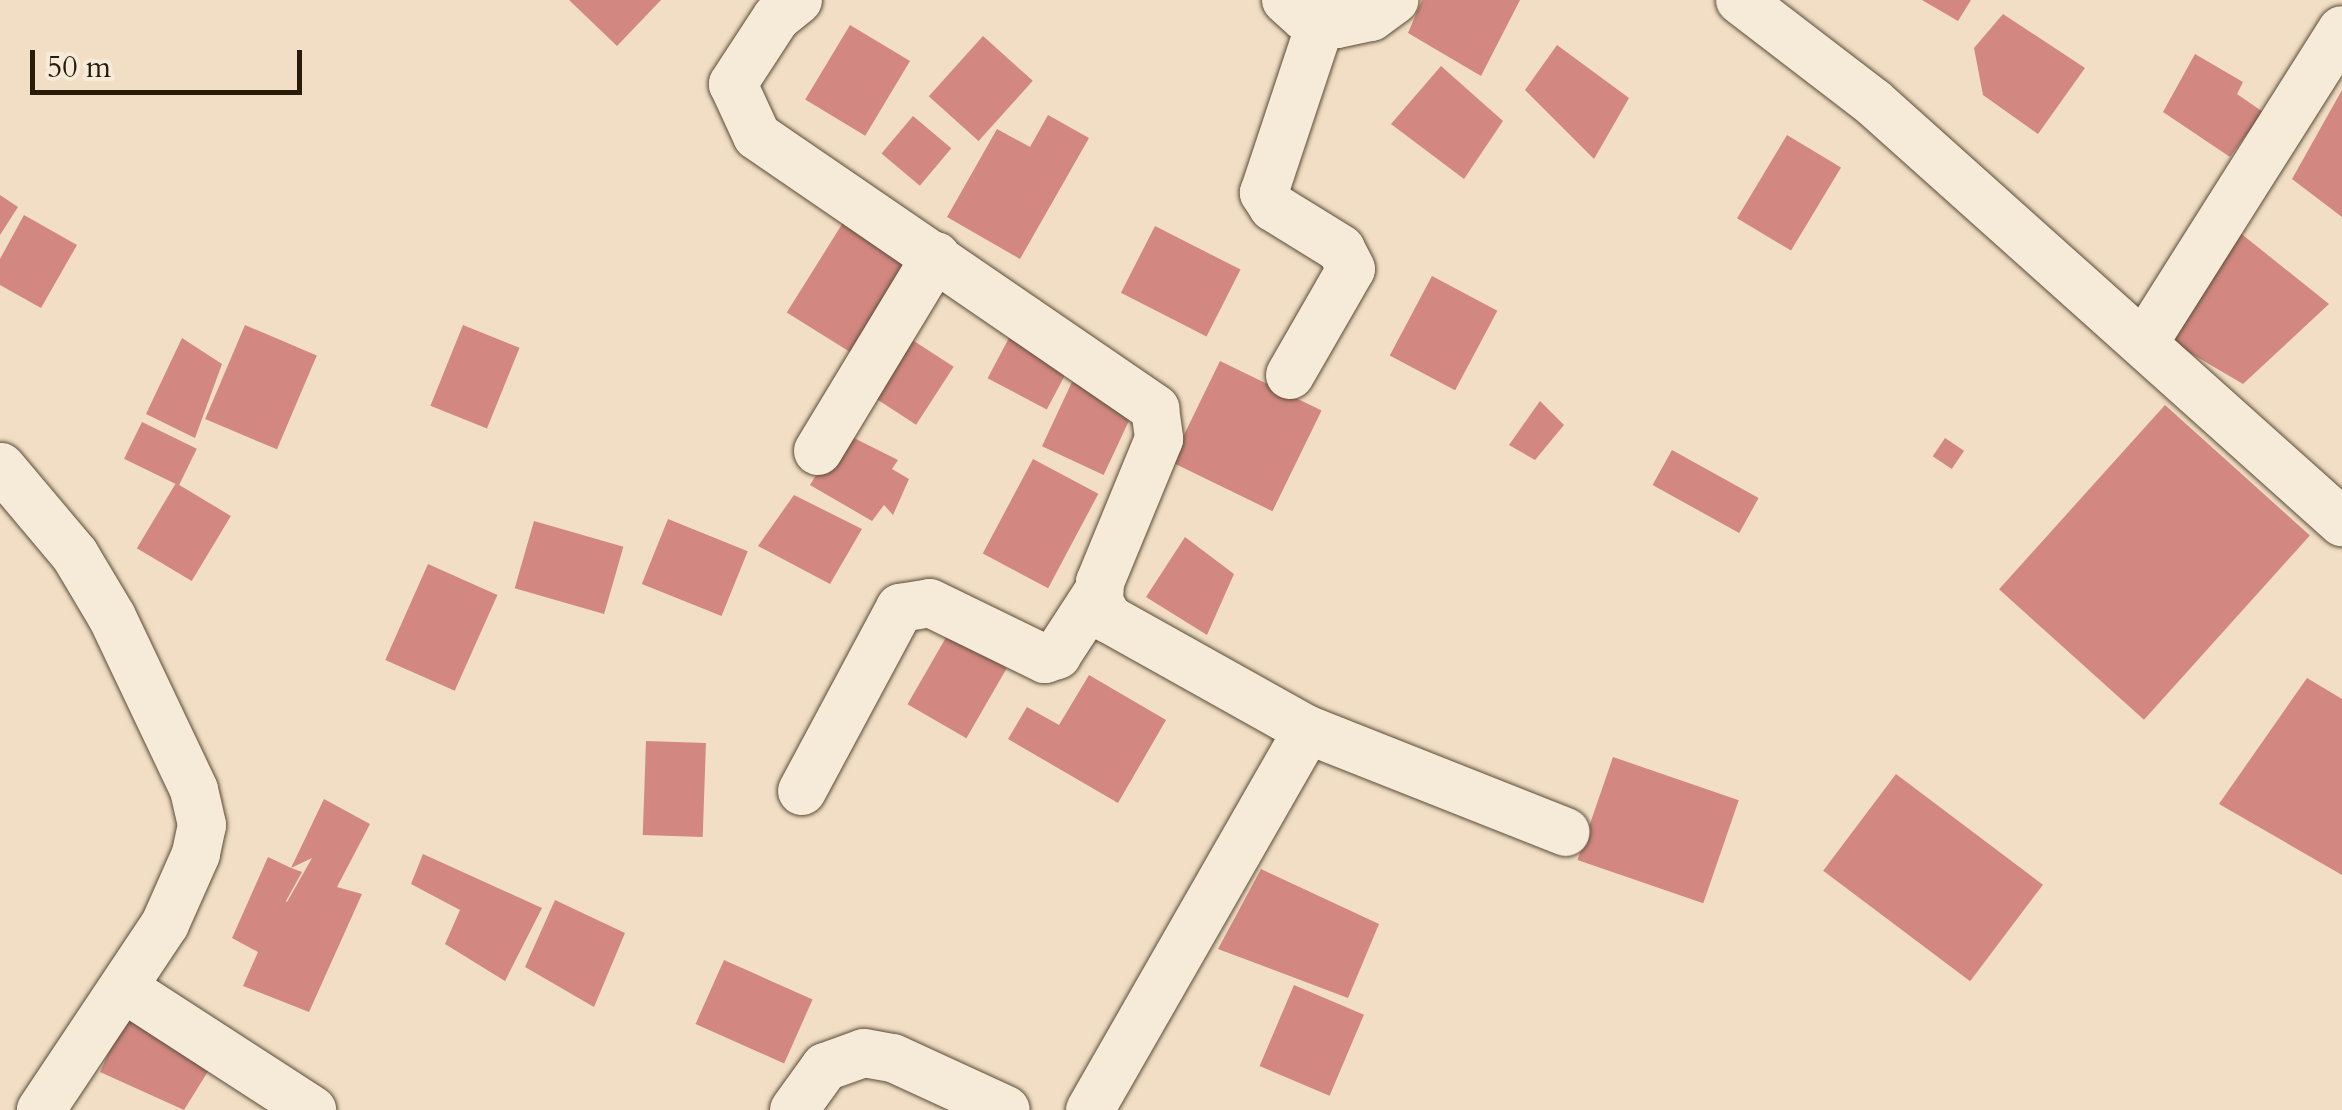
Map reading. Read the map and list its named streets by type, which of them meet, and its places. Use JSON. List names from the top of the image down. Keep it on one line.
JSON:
{"scale_bar":"50 m"}
